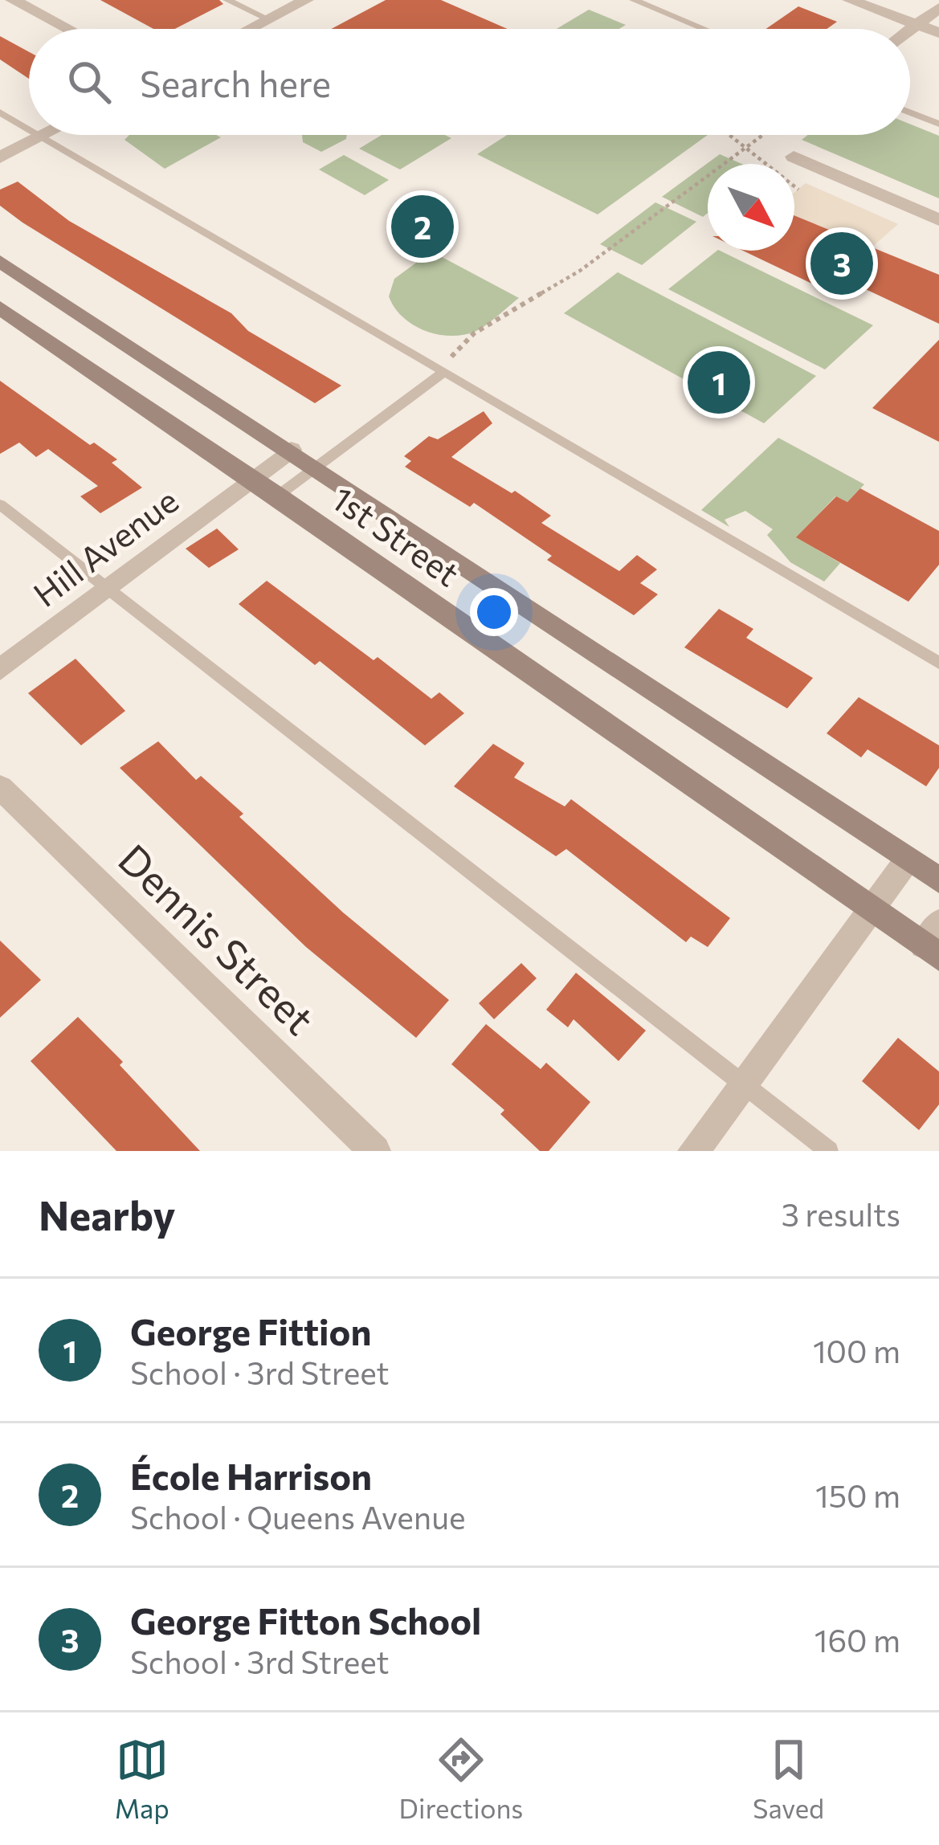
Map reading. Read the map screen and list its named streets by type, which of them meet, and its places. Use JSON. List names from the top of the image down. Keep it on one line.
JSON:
{"streets":{"main road":["1st Street"],"street":["Hill Avenue","Dennis Street"]},"crossings":[["1st Street","Hill Avenue"]],"north":"bottom right","page":{"search":"Search here","pins":["2","3","1"],"heading":["Nearby","3 results"],"list":[{"mark":"1","name":"George Fittion","note":"School · 3rd Street","value":"100 m"},{"mark":"2","name":"École Harrison","note":"School · Queens Avenue","value":"150 m"},{"mark":"3","name":"George Fitton School","note":"School · 3rd Street","value":"160 m"}],"nav":["Map","Directions","Saved"]}}
